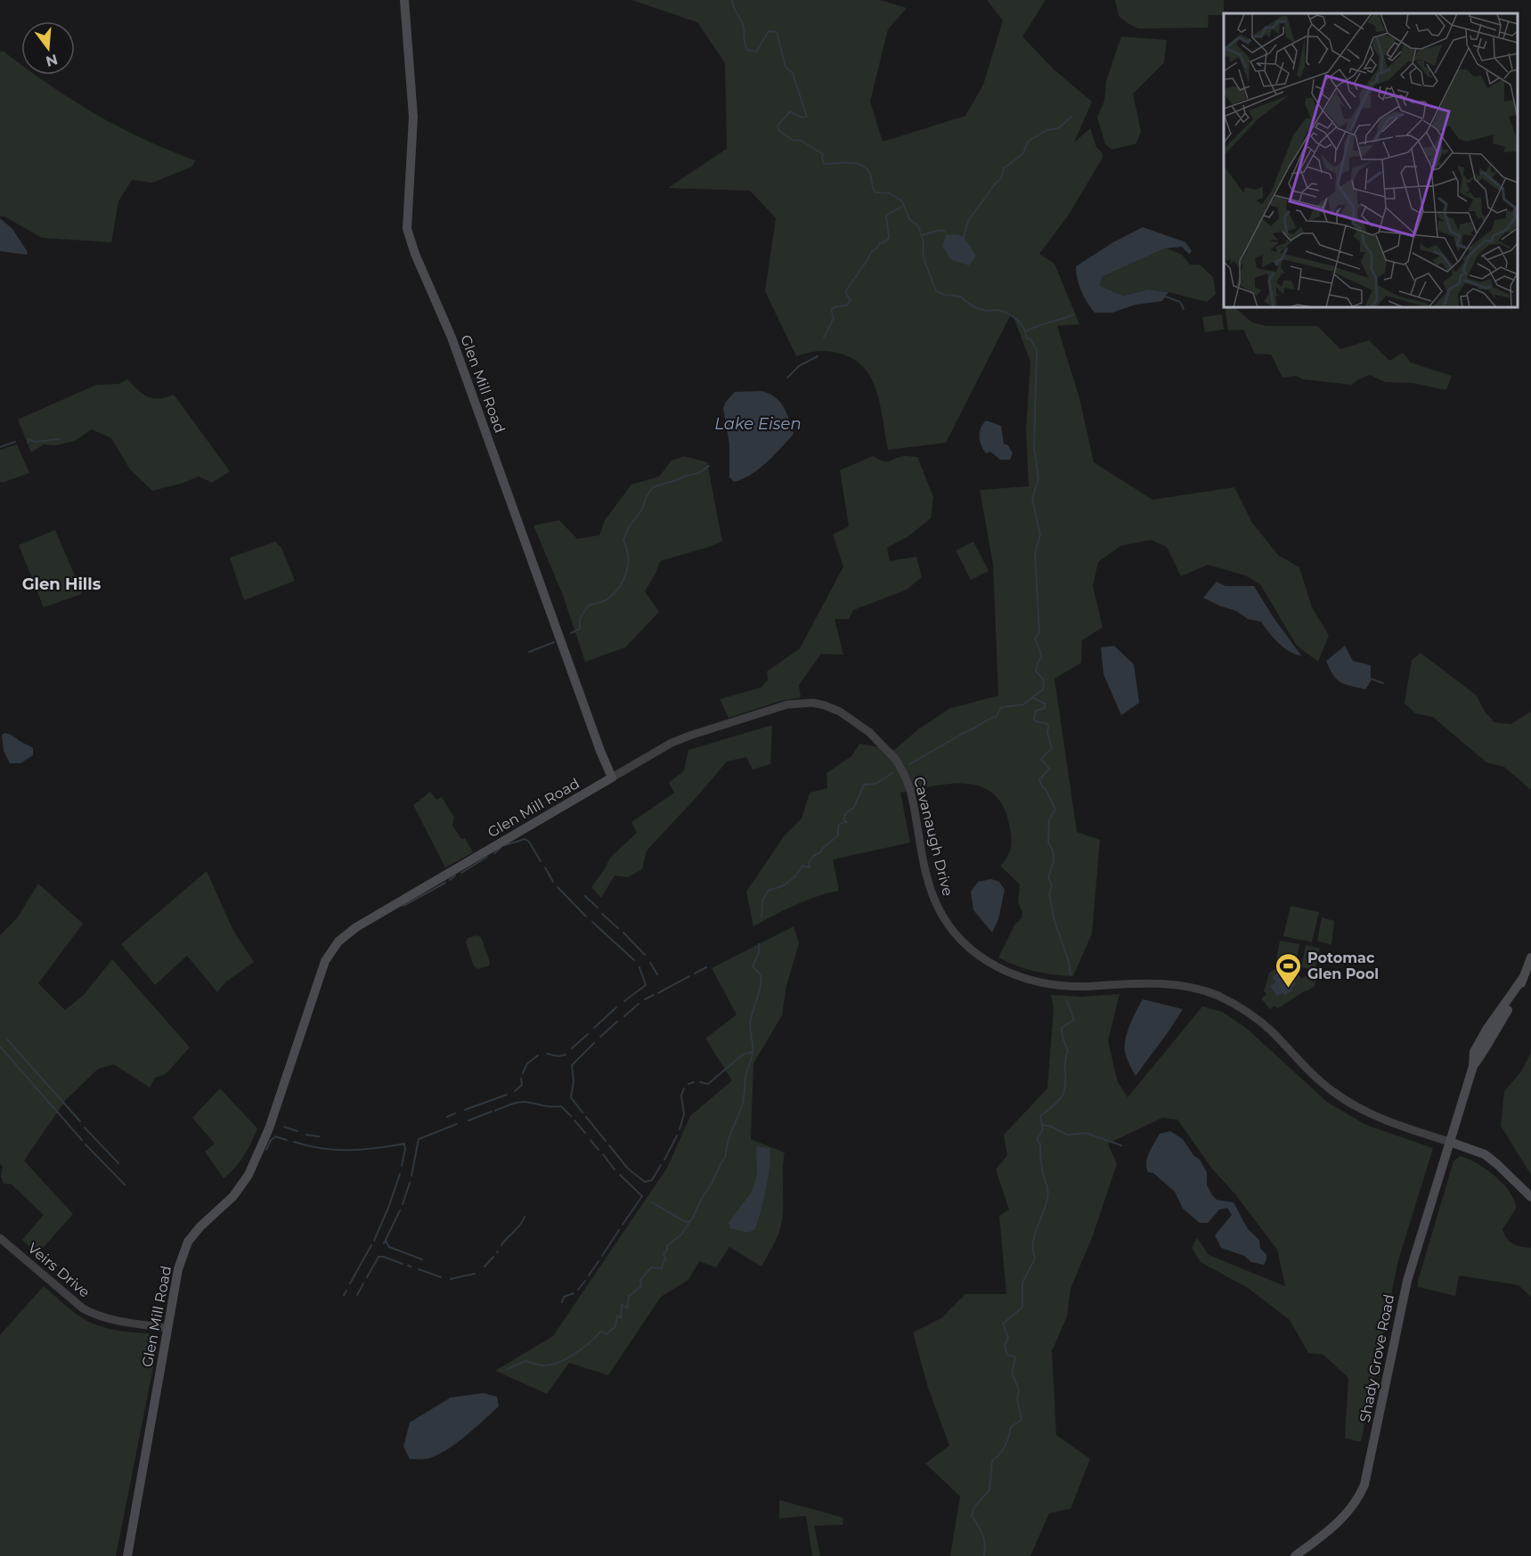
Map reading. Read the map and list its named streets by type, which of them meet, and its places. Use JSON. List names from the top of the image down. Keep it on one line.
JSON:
{"streets":{"main road":["Glen Mill Road","Shady Grove Road"],"street":["Cavanaugh Drive","Veirs Drive"]},"crossings":[["Glen Mill Road","Cavanaugh Drive"],["Glen Mill Road","Veirs Drive"],["Cavanaugh Drive","Shady Grove Road"]],"districts":["Glen Hills"],"water":["Lake Eisen"],"places":{"sports":["Potomac Glen Pool"]},"north":"bottom"}
